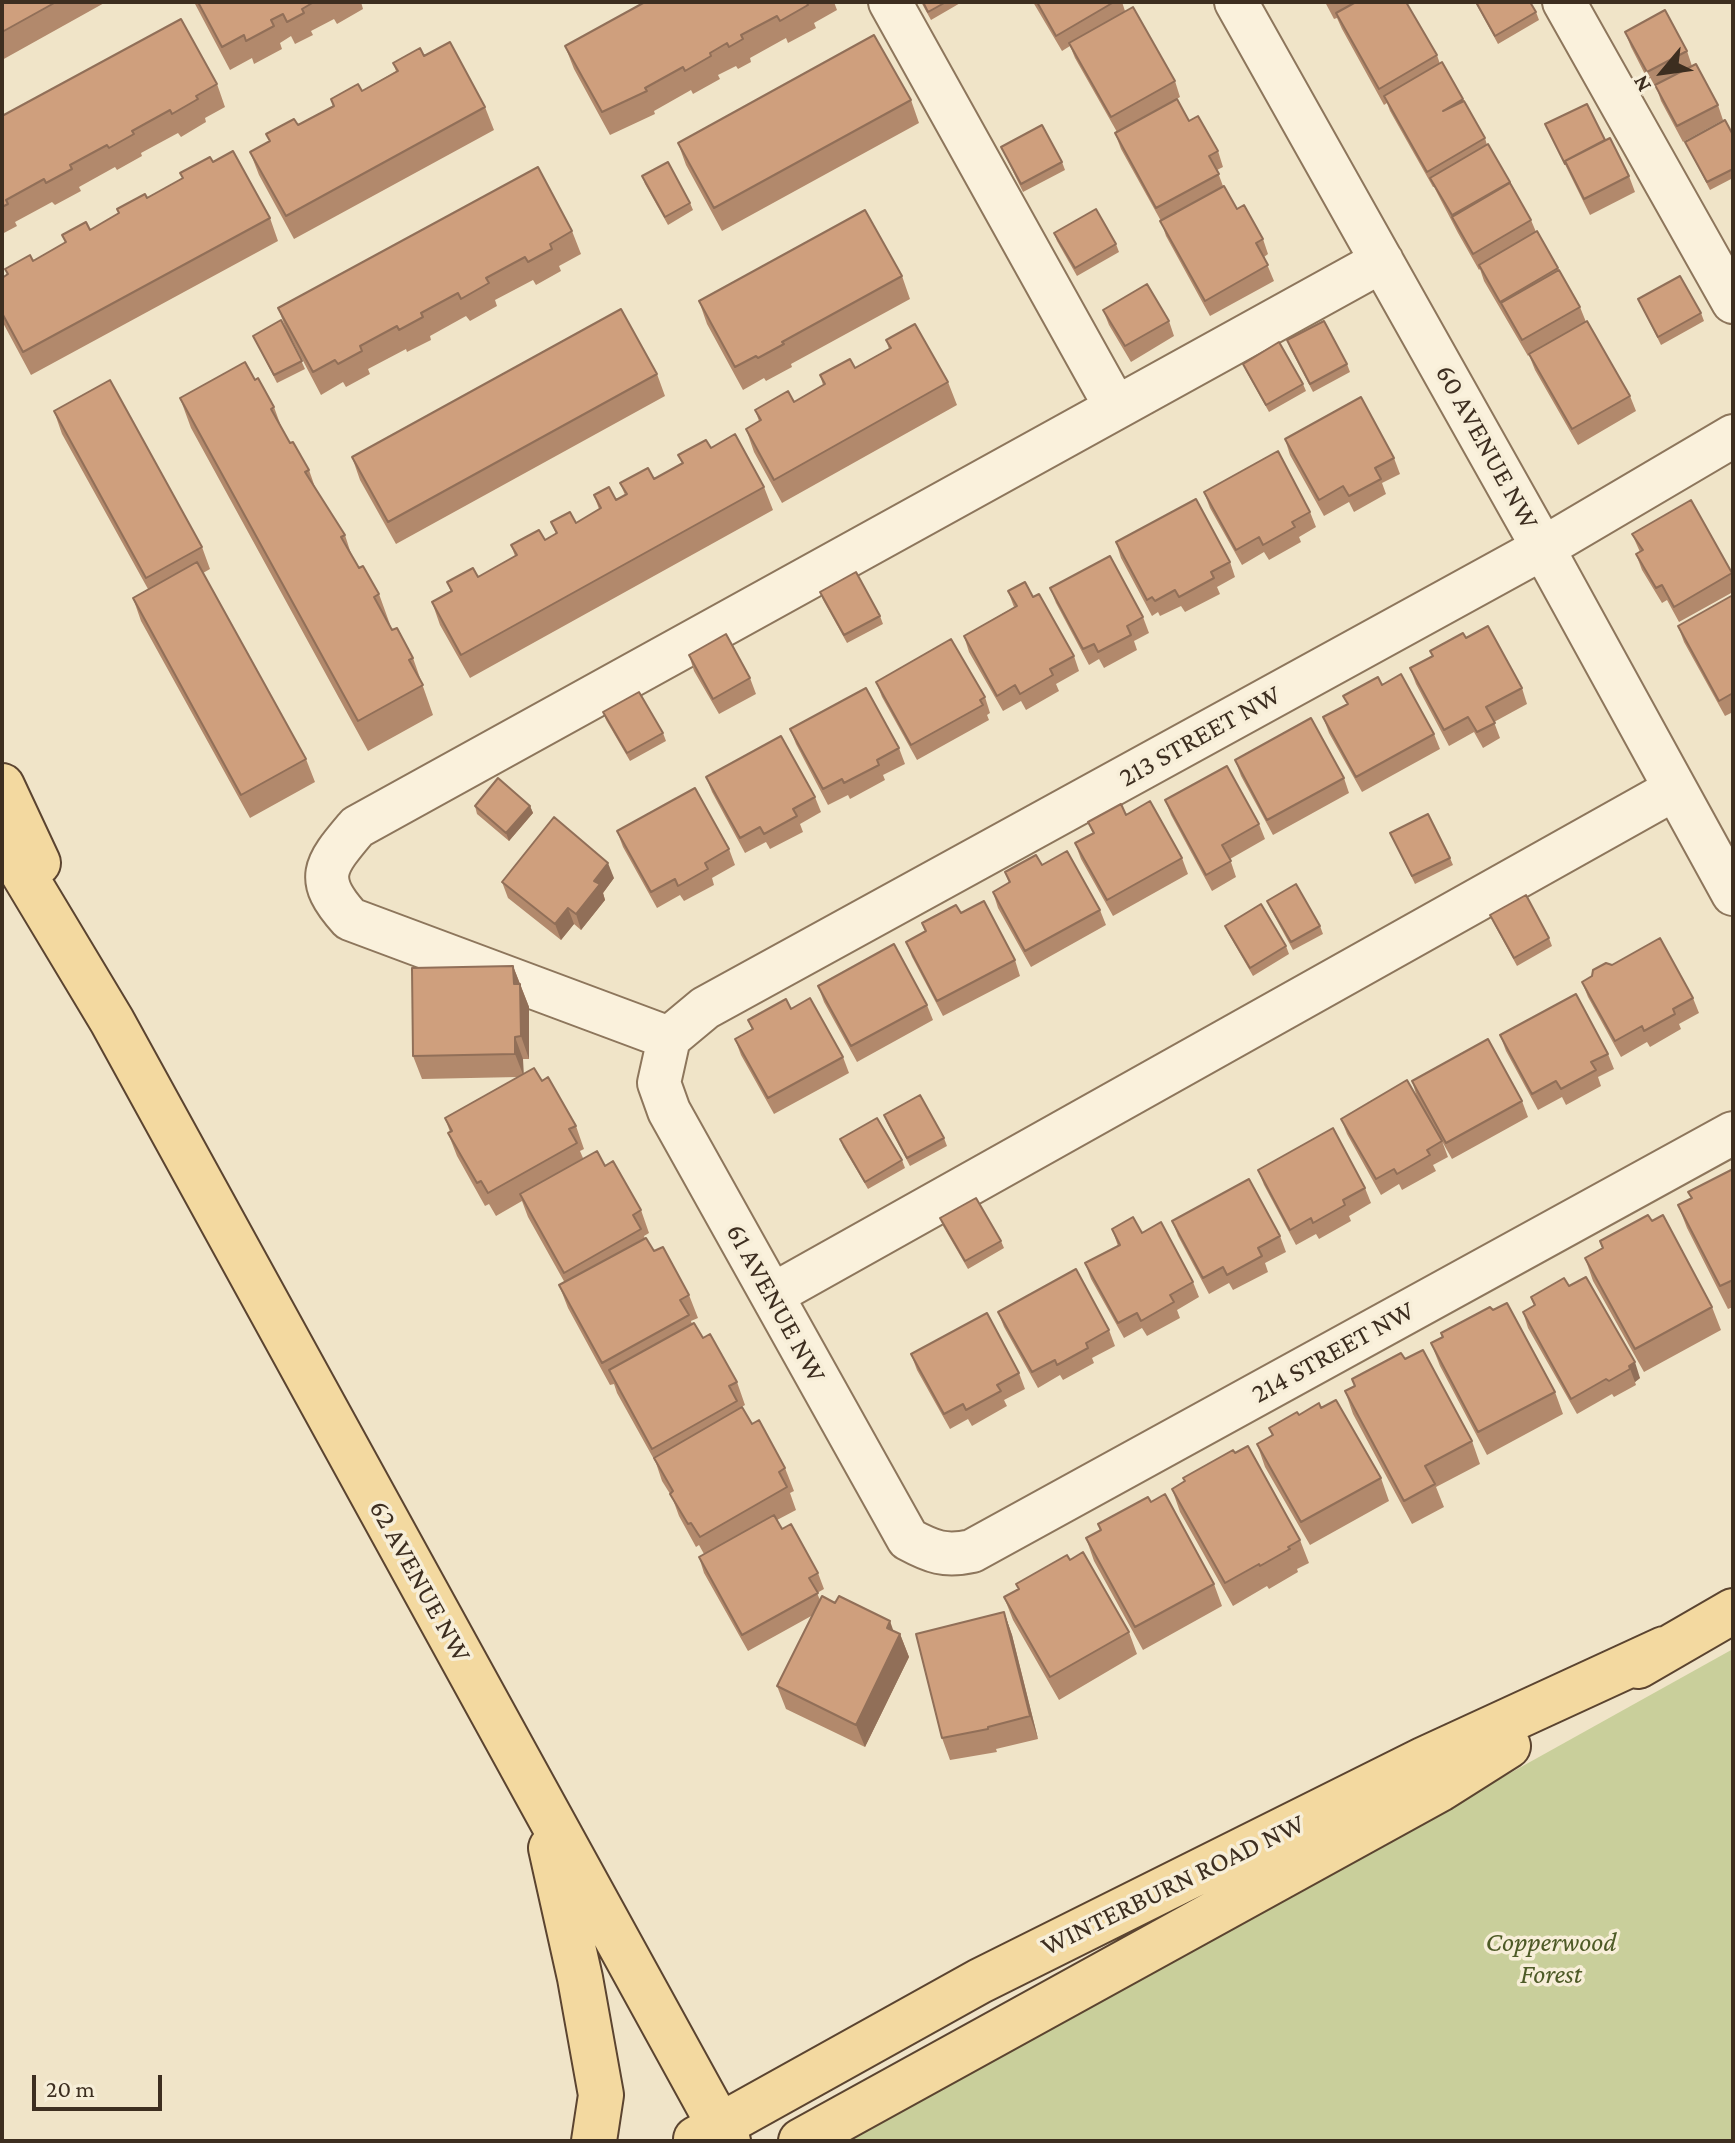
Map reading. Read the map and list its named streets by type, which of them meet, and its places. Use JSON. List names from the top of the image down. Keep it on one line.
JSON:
{"streets":{"main road":["62 AVENUE NW","WINTERBURN ROAD NW"],"street":["60 AVENUE NW","213 STREET NW","61 AVENUE NW","214 STREET NW"]},"crossings":[["60 AVENUE NW","213 STREET NW"],["213 STREET NW","61 AVENUE NW"],["61 AVENUE NW","214 STREET NW"],["62 AVENUE NW","WINTERBURN ROAD NW"]],"parks":["Copperwood Forest"],"scale_bar":"20 m","north":"bottom left"}
